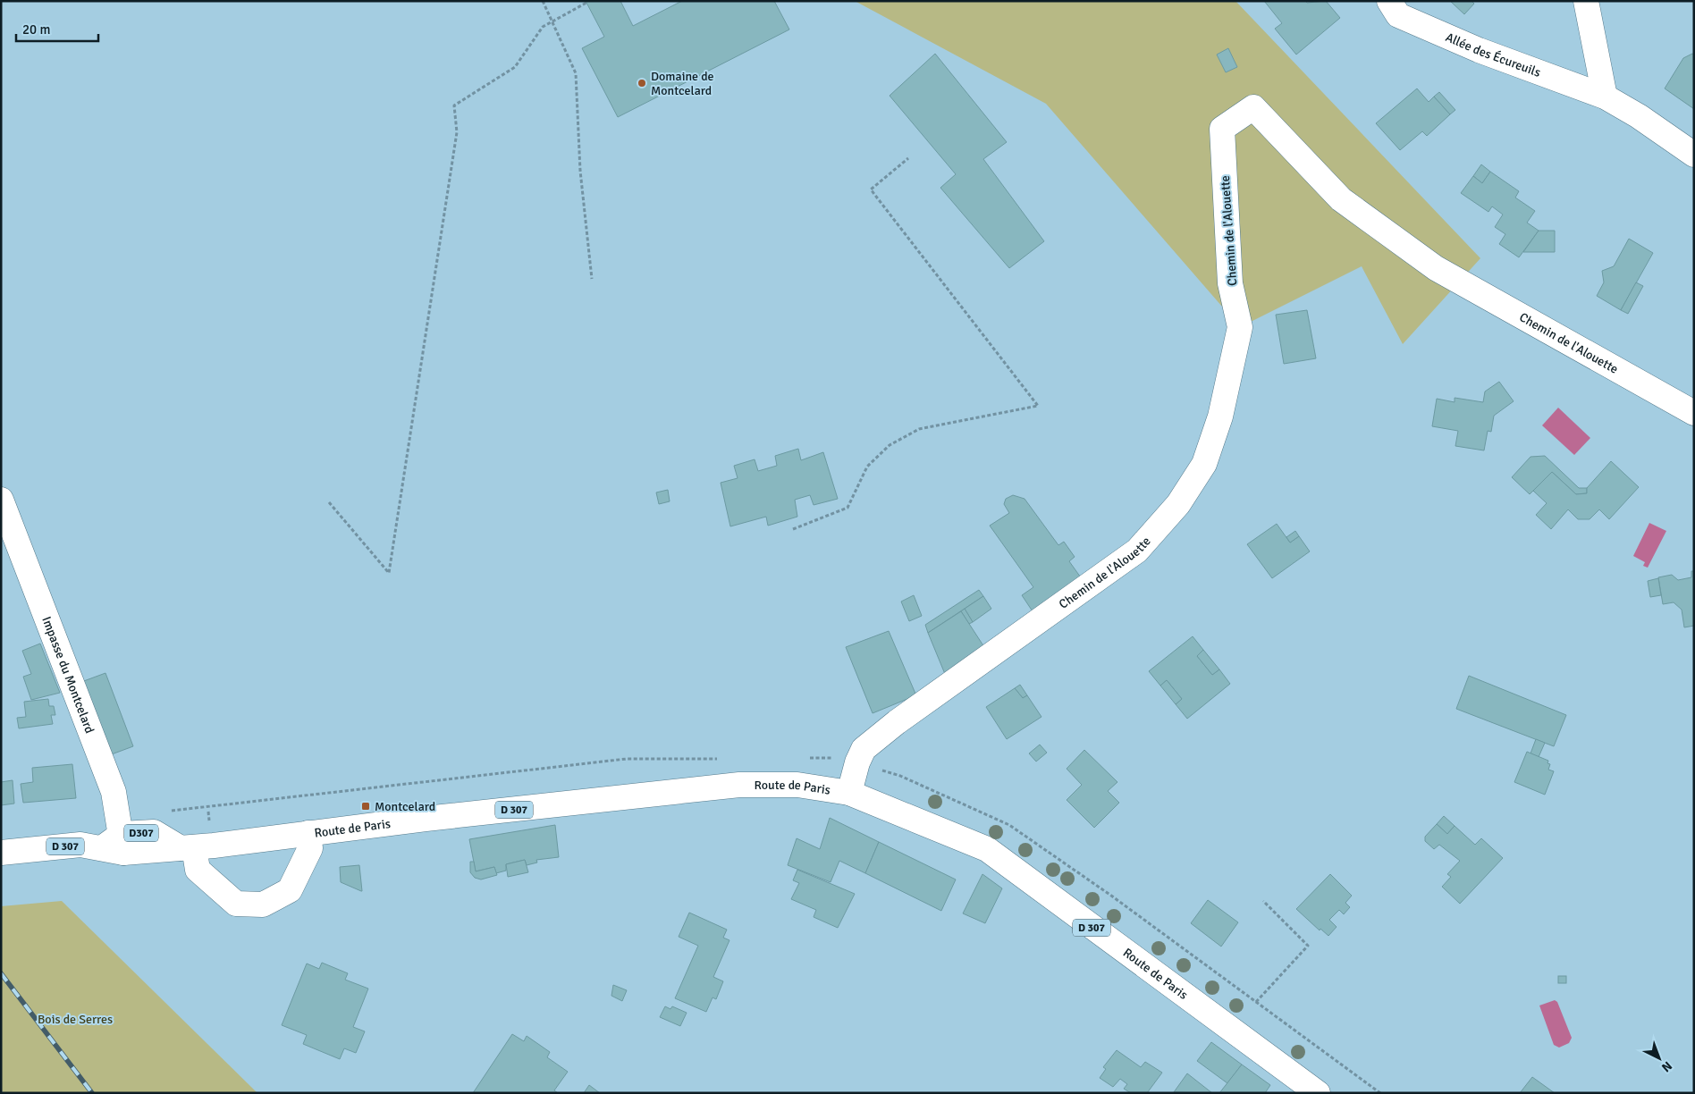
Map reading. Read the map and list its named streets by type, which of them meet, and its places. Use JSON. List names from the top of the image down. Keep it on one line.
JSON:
{"streets":{"street":["Allée des Écureuils","Chemin de l'Alouette","Impasse du Montcelard","Route de Paris","D 307"]},"crossings":[["Chemin de l'Alouette","Route de Paris"],["Impasse du Montcelard","Route de Paris"]],"parks":["Bois de Serres"],"places":{"other":["Domaine de Montcelard"],"transit":["Montcelard"]},"scale_bar":"20 m","north":"bottom right"}
